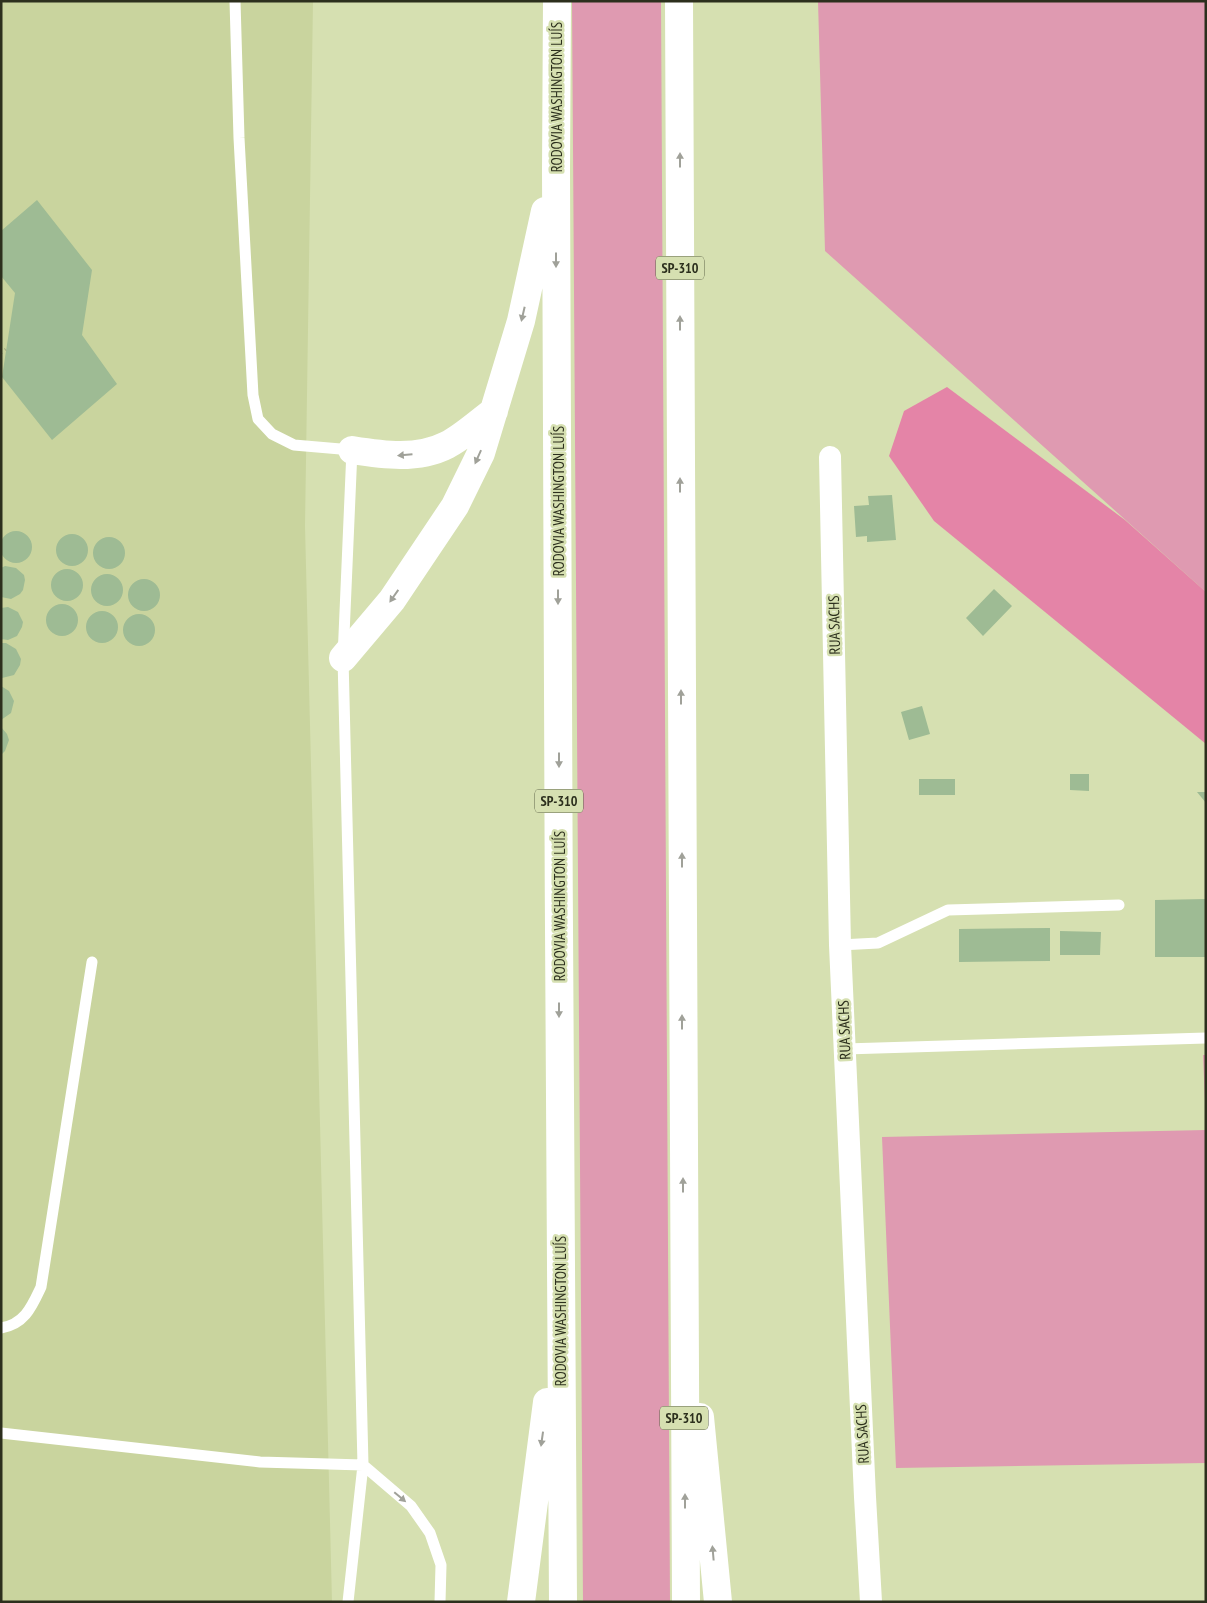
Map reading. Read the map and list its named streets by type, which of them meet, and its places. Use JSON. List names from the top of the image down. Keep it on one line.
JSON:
{"streets":{"highway":["RODOVIA WASHINGTON LUÍS","SP-310"],"street":["RUA SACHS"]}}
